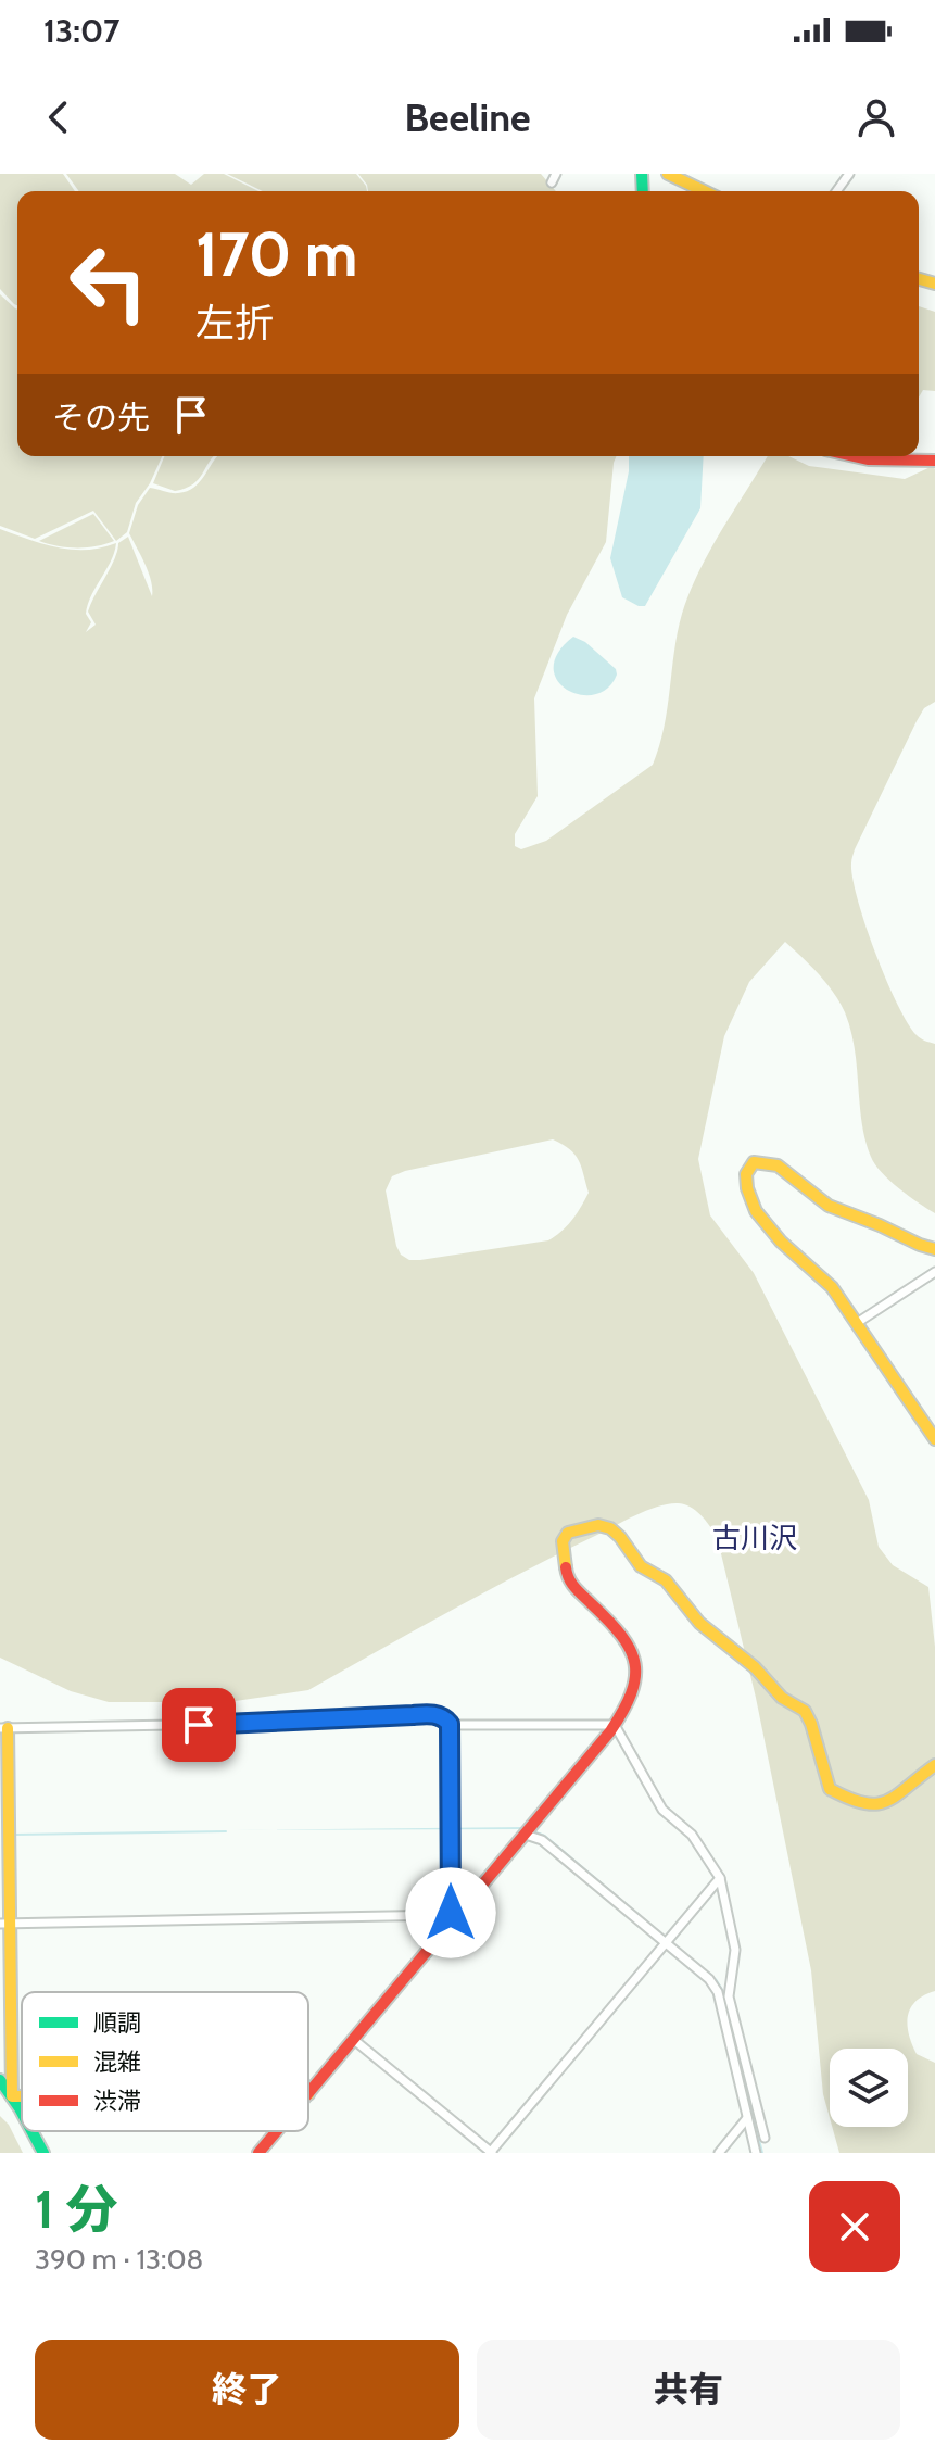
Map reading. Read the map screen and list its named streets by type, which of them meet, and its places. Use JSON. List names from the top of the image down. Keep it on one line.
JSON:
{"districts":["古川沢"],"legend":["順調","混雑","渋滞"],"page":{"status":"13:07","header":"Beeline","turn":["170 m","左折"],"then":"その先","heading":["1 分","390 m · 13:08"],"buttons":["終了","共有"]}}
